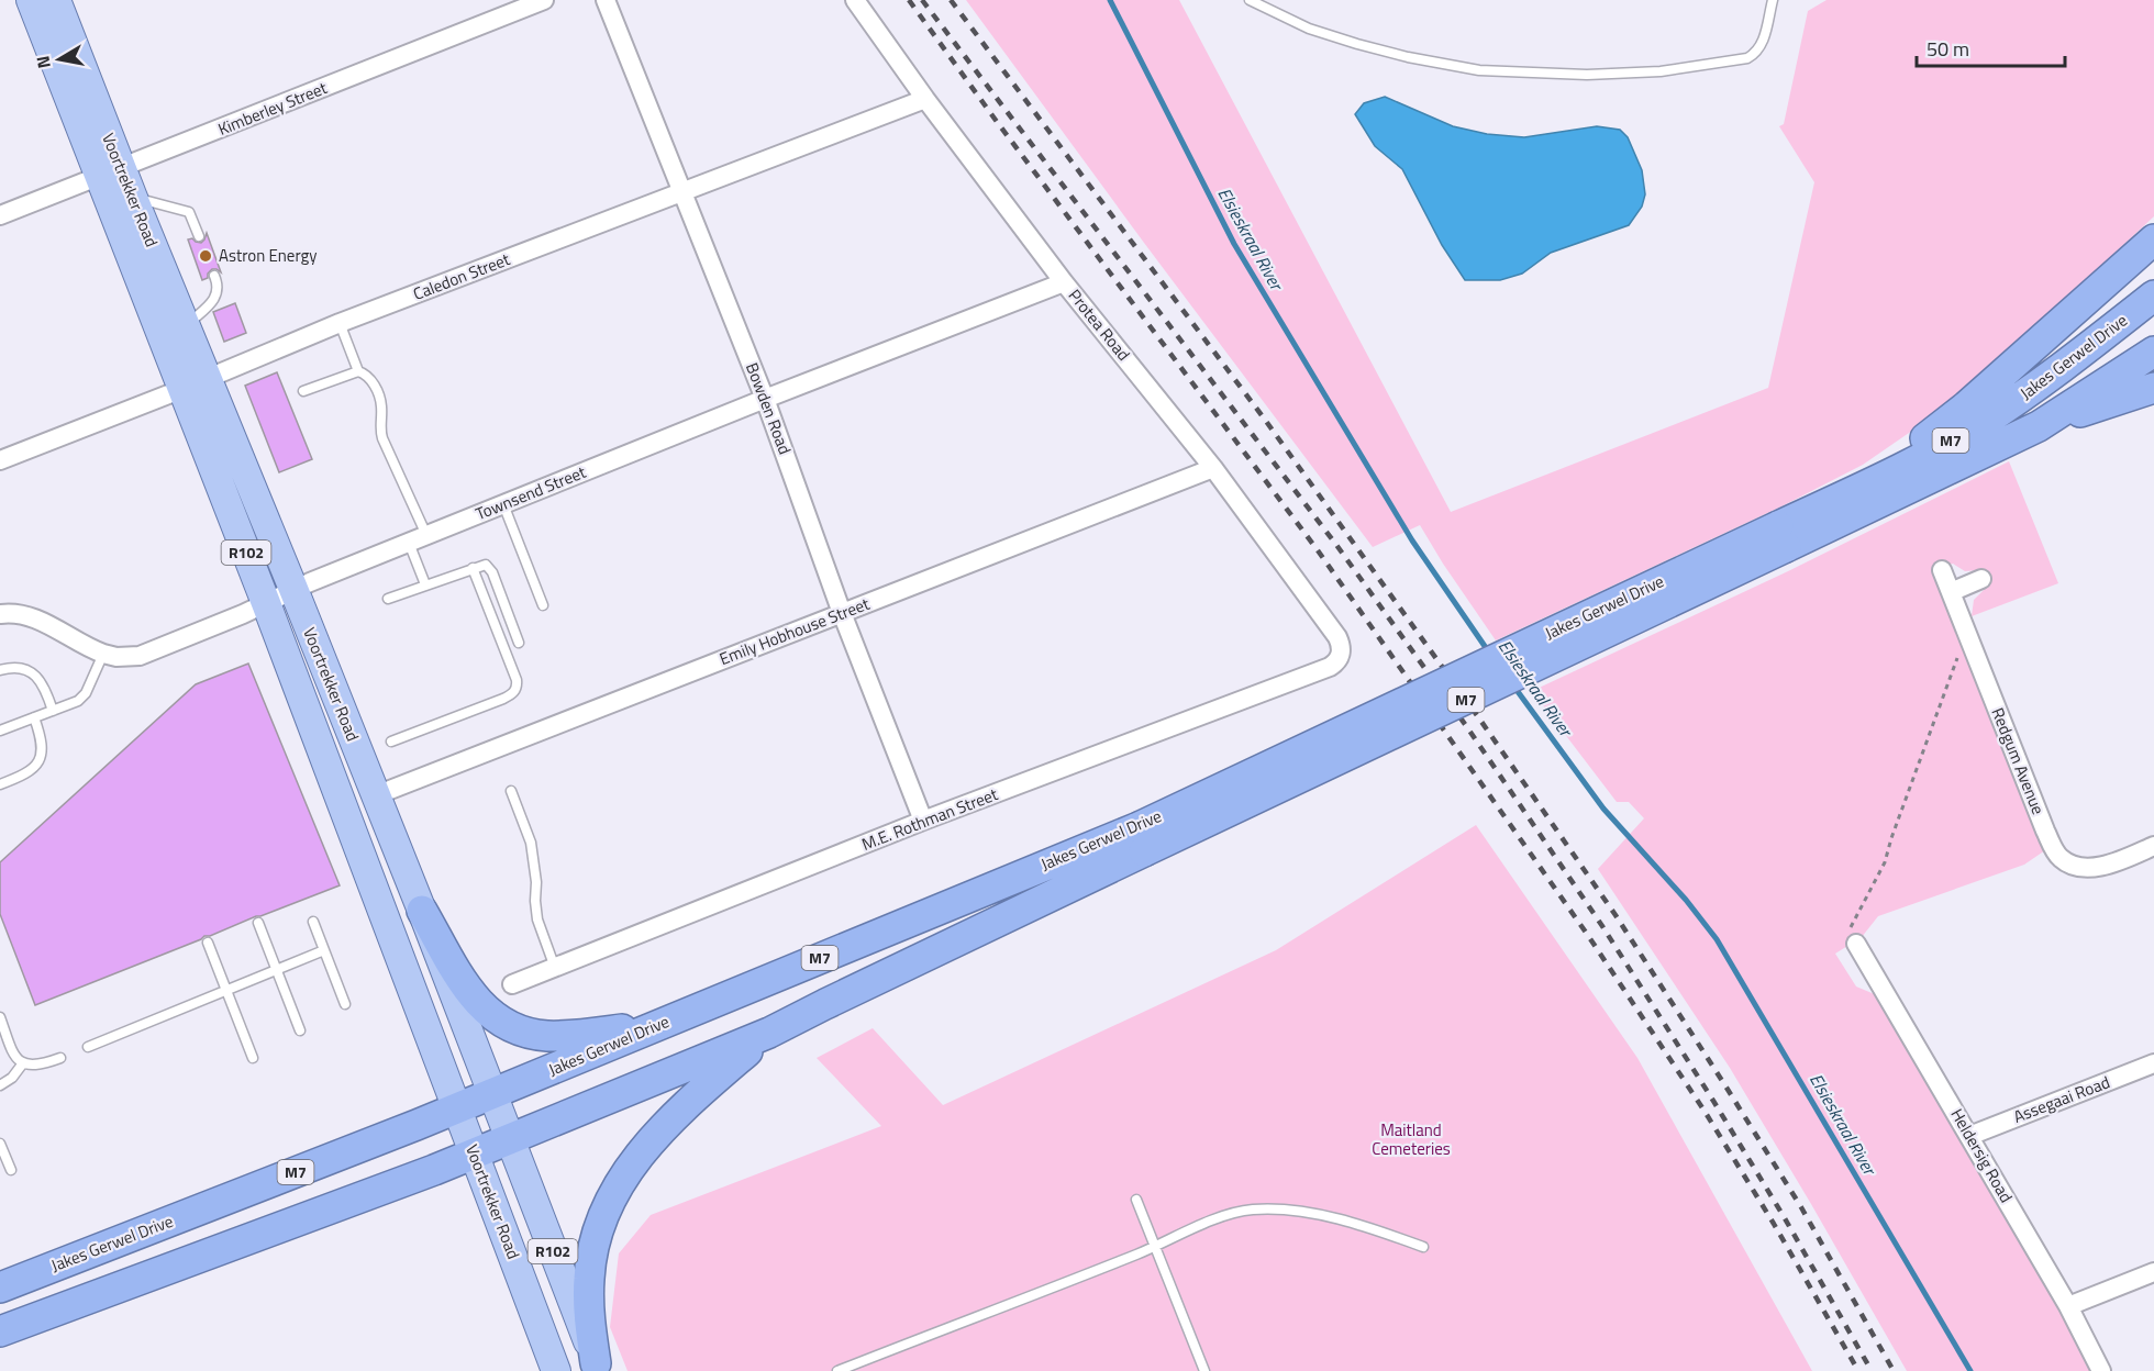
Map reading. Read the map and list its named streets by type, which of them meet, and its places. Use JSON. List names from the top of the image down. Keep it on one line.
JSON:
{"streets":{"highway":["Jakes Gerwel Drive","M7"],"main road":["Voortrekker Road","R102"],"street":["Kimberley Street","Caledon Street","Protea Road","Bowden Road","Townsend Street","Emily Hobhouse Street","Redgum Avenue","M.E. Rothman Street","Assegaai Road","Heldersig Road"]},"crossings":[["Kimberley Street","Voortrekker Road"],["Voortrekker Road","Caledon Street"],["Voortrekker Road","Jakes Gerwel Drive"],["Voortrekker Road","Townsend Street"],["Voortrekker Road","Emily Hobhouse Street"],["Caledon Street","Protea Road"],["Caledon Street","Bowden Road"],["Protea Road","Townsend Street"],["Protea Road","Emily Hobhouse Street"],["Protea Road","M.E. Rothman Street"],["Bowden Road","Townsend Street"],["Bowden Road","Emily Hobhouse Street"],["Bowden Road","M.E. Rothman Street"],["Assegaai Road","Heldersig Road"]],"water":["Elsieskraal River"],"parks":["Maitland Cemeteries"],"places":["Astron Energy"],"scale_bar":"50 m","north":"left"}
